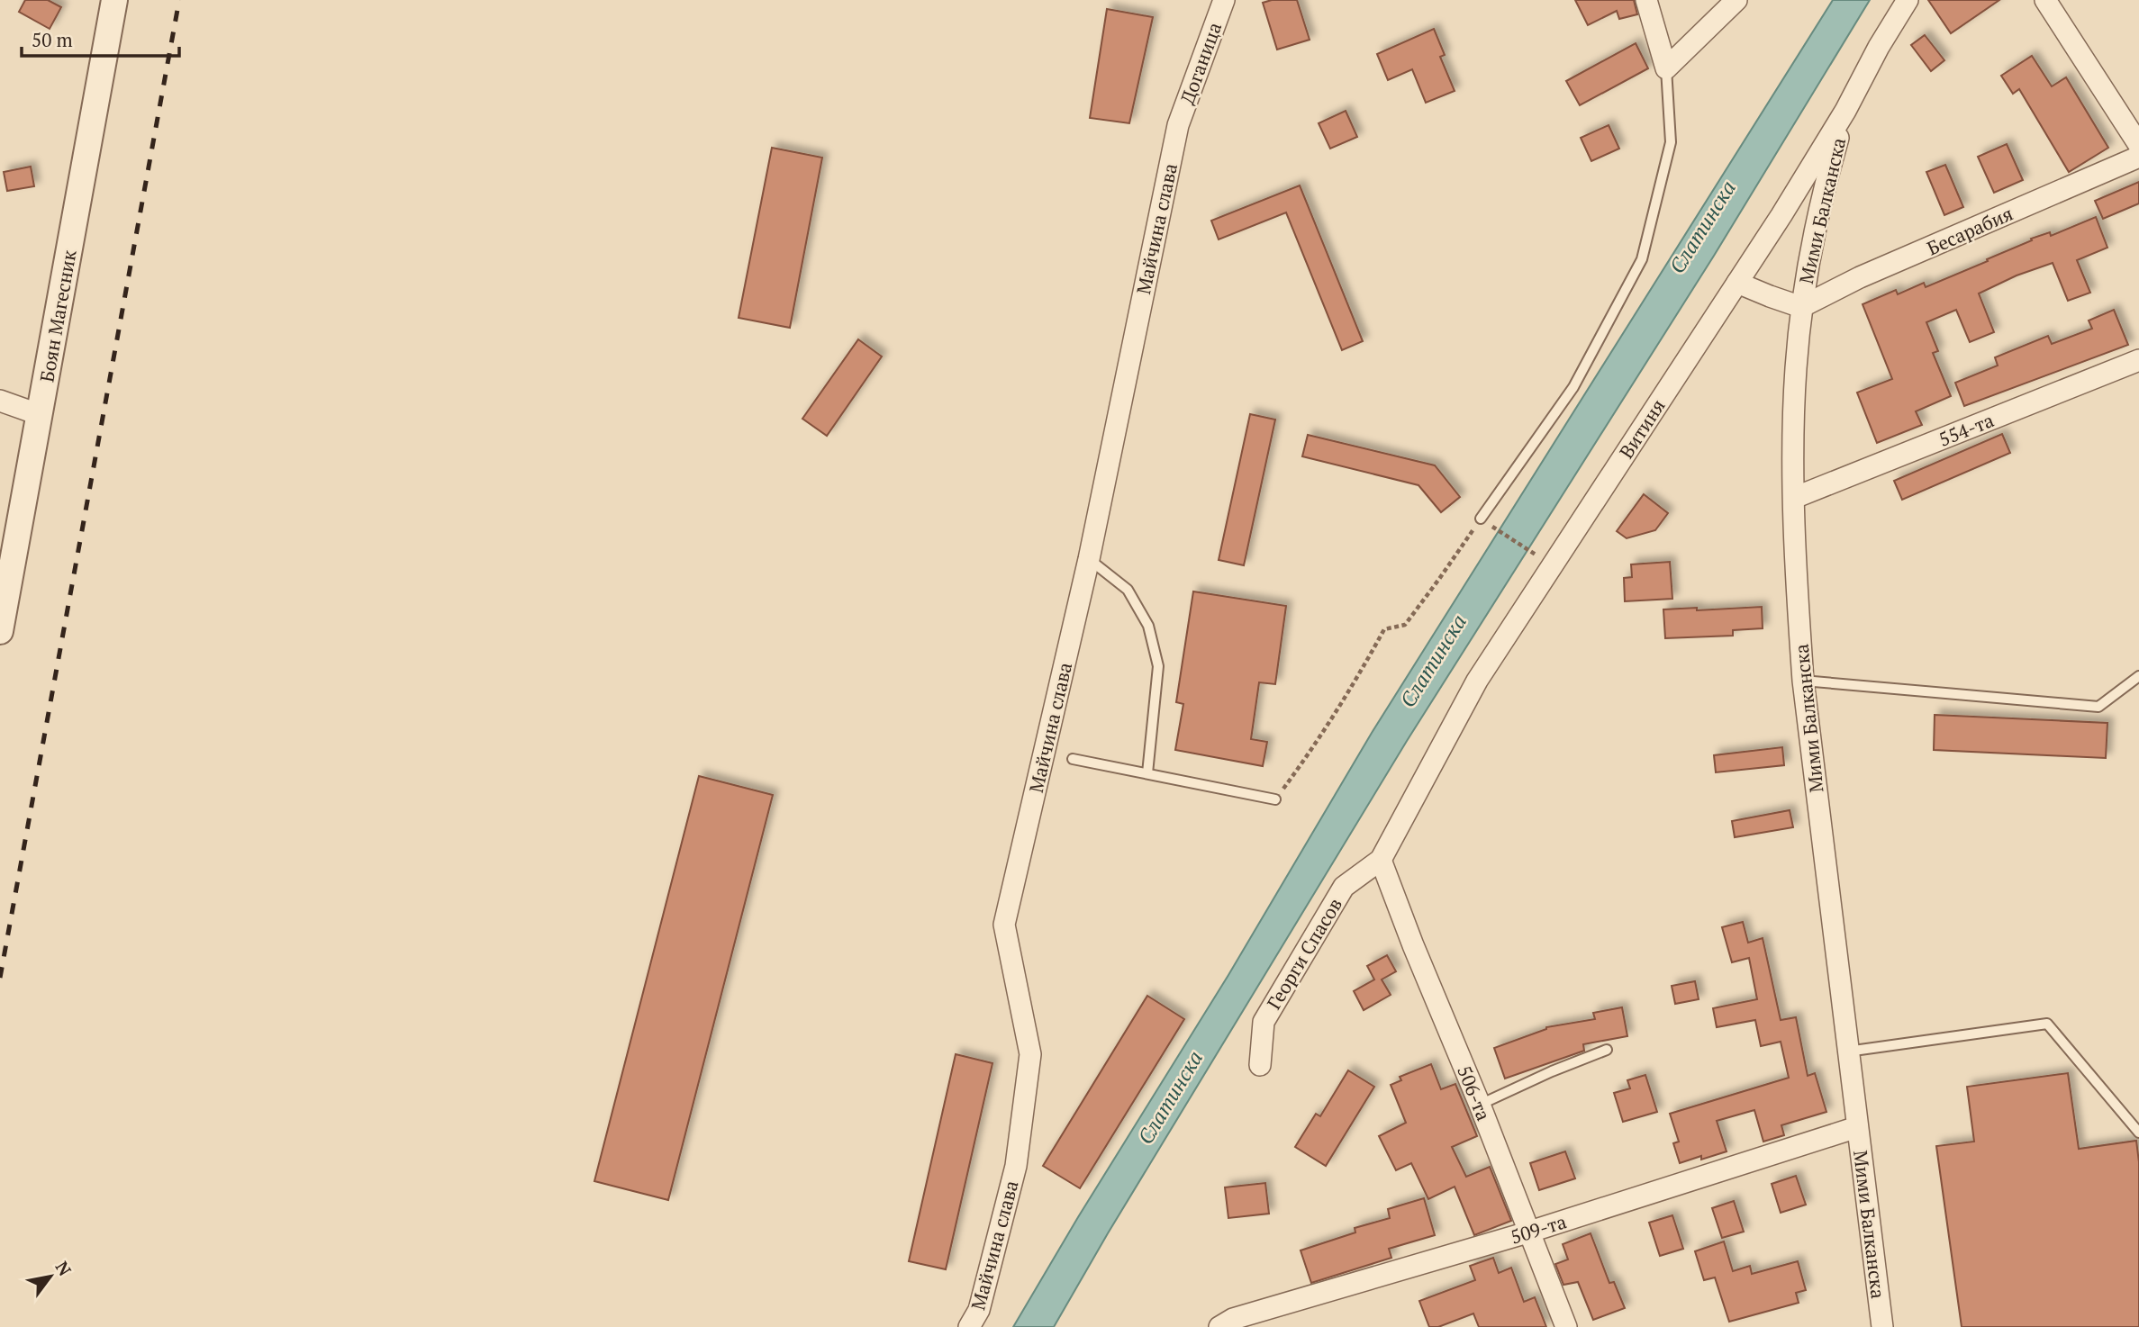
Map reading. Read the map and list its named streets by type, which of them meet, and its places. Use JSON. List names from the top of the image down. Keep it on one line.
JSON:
{"streets":{"street":["Доганица","Мими Балканска","Майчина слава","Бесарабия","Боян Магесник","Витиня","554-та","Георги Спасов","506-та","509-та"]},"crossings":[["Доганица","Майчина слава"],["Мими Балканска","Бесарабия"],["Мими Балканска","Витиня"],["Мими Балканска","554-та"],["Мими Балканска","509-та"],["Витиня","Георги Спасов"],["Витиня","506-та"],["Георги Спасов","506-та"],["506-та","509-та"]],"water":["Слатинска"],"scale_bar":"50 m","north":"top right"}
